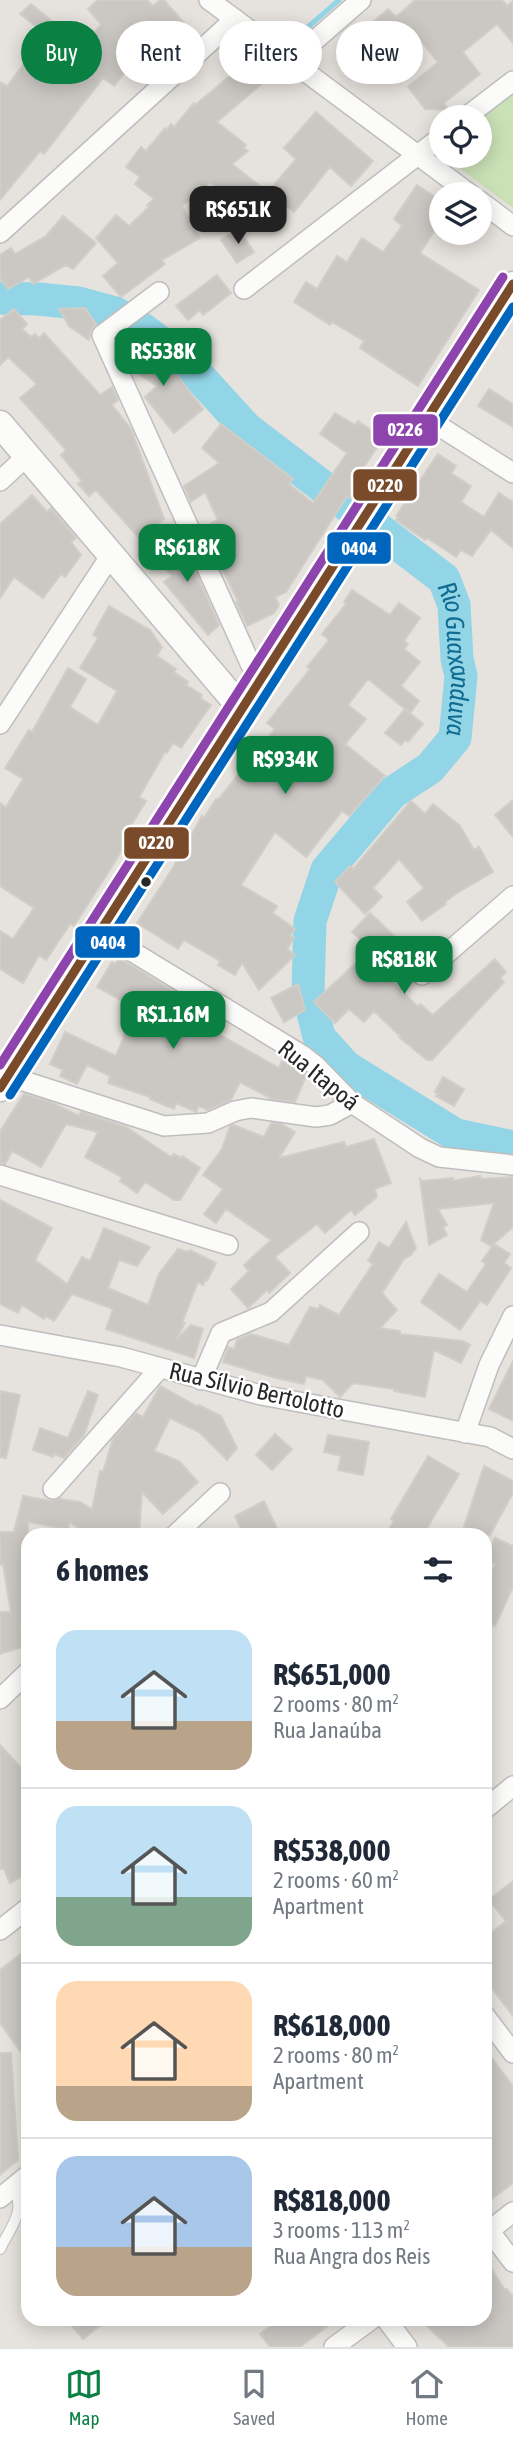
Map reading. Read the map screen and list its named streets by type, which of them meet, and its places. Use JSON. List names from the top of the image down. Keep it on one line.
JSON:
{"streets":{"street":["Rua Itapoá","Rua Sílvio Bertolotto"]},"water":["Rio Guaxanduva"],"lines":["transit line 0226","transit line 0220","transit line 0404"],"page":{"chip":["Buy","Rent","Filters","New"],"price":["R$651K","R$538K","R$618K","R$934K","R$818K","R$1.16M"],"heading":"6 homes","list":[{"name":"R$651,000","note":"2 rooms · 80 m² · Rua Janaúba"},{"name":"R$538,000","note":"2 rooms · 60 m² · Apartment"},{"name":"R$618,000","note":"2 rooms · 80 m² · Apartment"},{"name":"R$818,000","note":"3 rooms · 113 m² · Rua Angra dos Reis"}],"tabs":["Map","Saved","Home"]}}
